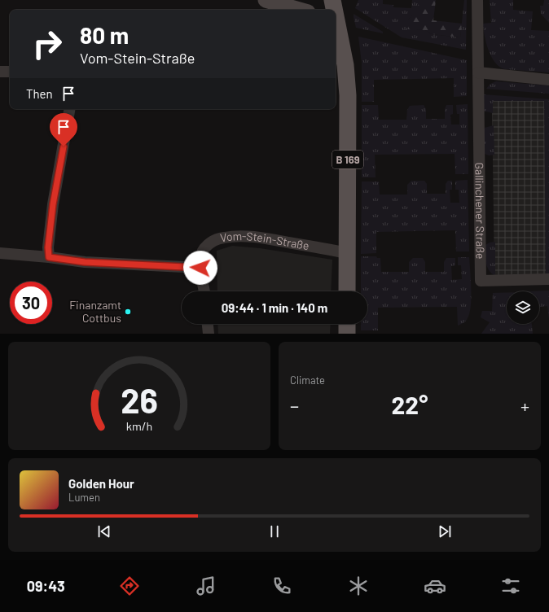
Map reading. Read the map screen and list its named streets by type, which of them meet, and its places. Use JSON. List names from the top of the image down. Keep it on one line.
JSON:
{"streets":{"main road":["B 169"],"street":["Gallinchener Straße","Vom-Stein-Straße"]},"crossings":[["B 169","Vom-Stein-Straße"]],"places":["Finanzamt Cottbus"],"page":{"turn":["80 m","Vom-Stein-Straße"],"then":"Then","limit":"30","trip":"09:44 · 1 min · 140 m","tile":"Climate","heat":["−","22°","+"],"song":["Golden Hour","Lumen"],"tabs":"09:43","gauge":["26","km/h"]}}
